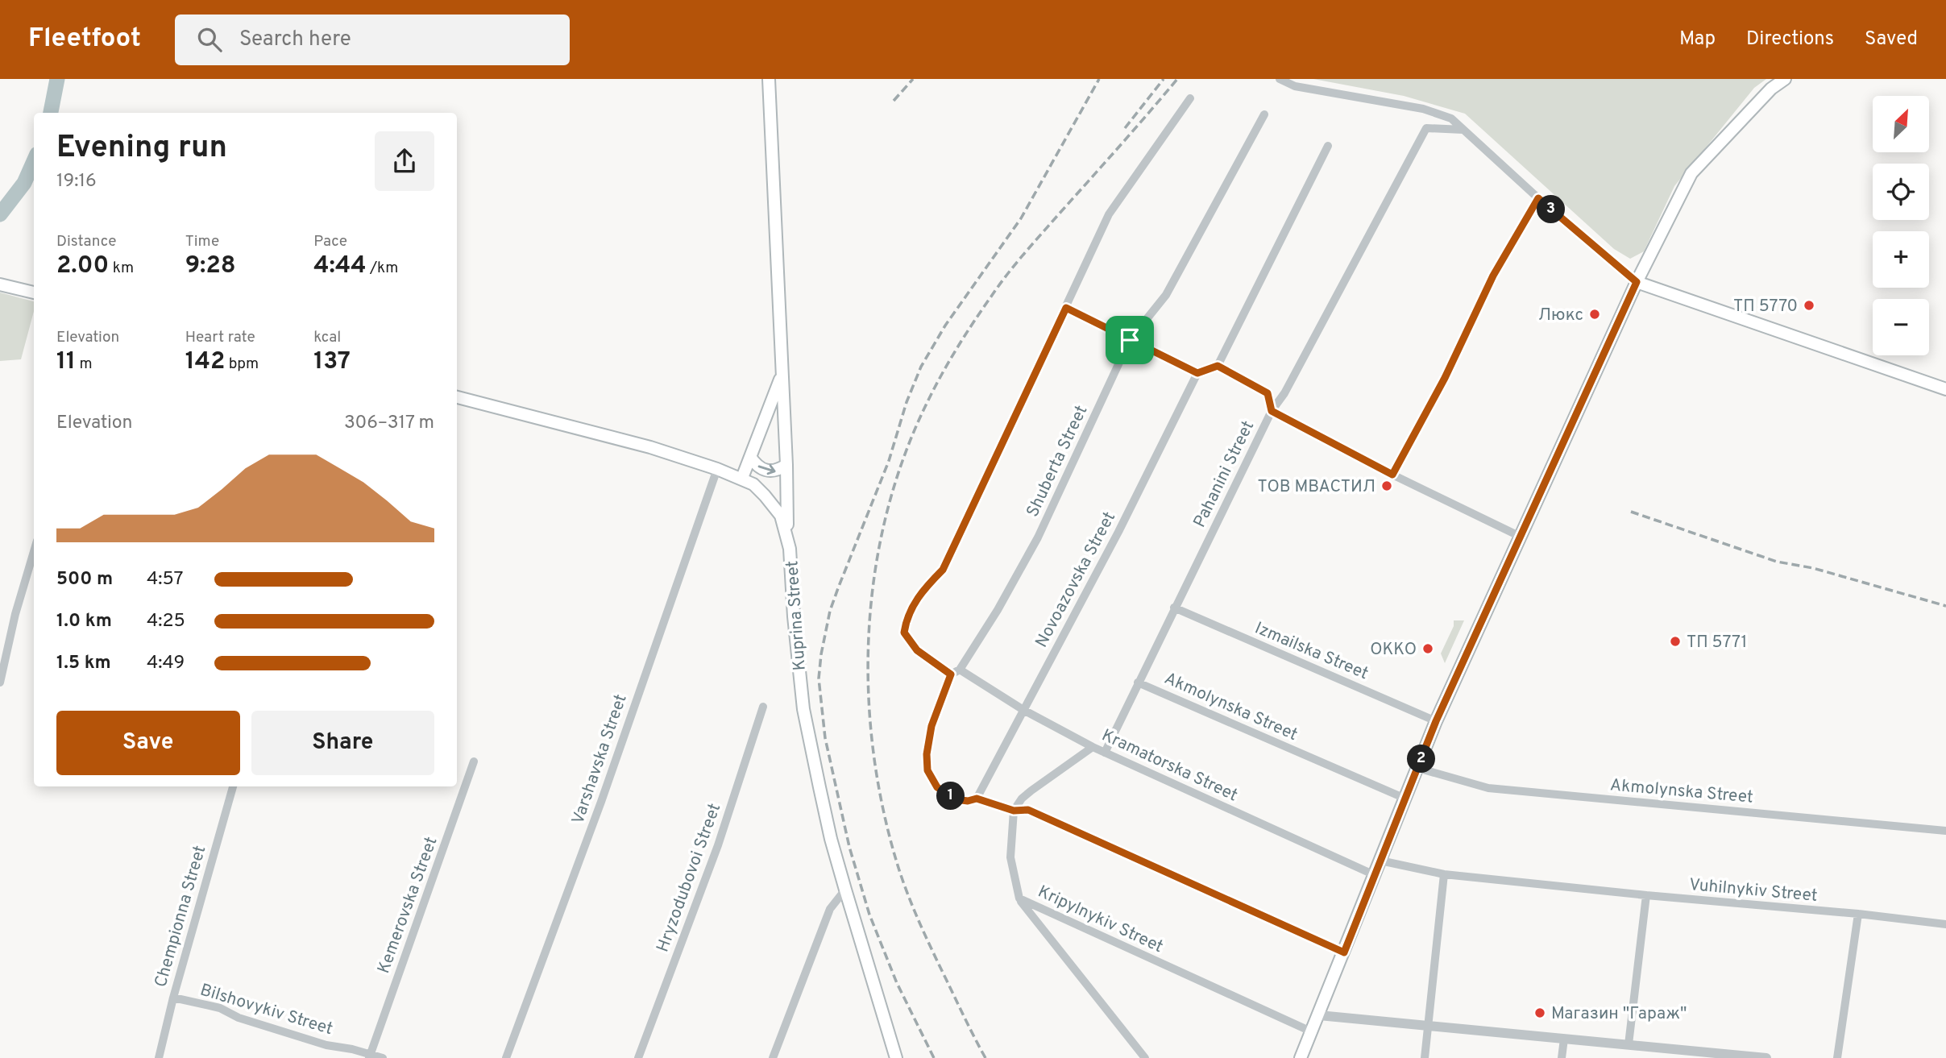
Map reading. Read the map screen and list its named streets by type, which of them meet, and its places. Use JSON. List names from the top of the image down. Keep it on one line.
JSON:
{"streets":{"main road":["Kuprina Street"],"street":["Shuberta Street","Pahanini Street","Novoazovska Street","Izmailska Street","Akmolynska Street","Varshavska Street","Kramatorska Street","Hryzodubovoi Street","Vuhilnykiv Street","Kemerovska Street","Chempionna Street","Kripylnykiv Street","Bilshovykiv Street"]},"crossings":[["Shuberta Street","Kramatorska Street"],["Pahanini Street","Izmailska Street"],["Pahanini Street","Akmolynska Street"],["Pahanini Street","Kramatorska Street"],["Novoazovska Street","Kramatorska Street"],["Kuprina Street","Varshavska Street"],["Kemerovska Street","Bilshovykiv Street"],["Chempionna Street","Bilshovykiv Street"]],"places":["ТП 5770","Люкс","ТОВ МВАСТИЛ","ТП 5771","ОККО","Магазин \"Гараж\""],"north":"top right","page":{"header":"Fleetfoot","search":"Search here","nav":["Map","Directions","Saved"],"map_buttons":["+","−"],"heading":["Evening run","19:16"],"pins":["3","2","1"],"stats":[["Distance","2.00 km"],["Time","9:28"],["Pace","4:44 /km"],["Elevation","11 m"],["Heart rate","142 bpm"],["kcal","137"]],"chart":["Elevation","306–317 m"],"list":[{"name":"500 m","note":"4:57"},{"name":"1.0 km","note":"4:25"},{"name":"1.5 km","note":"4:49"}],"buttons":["Save","Share"]}}
